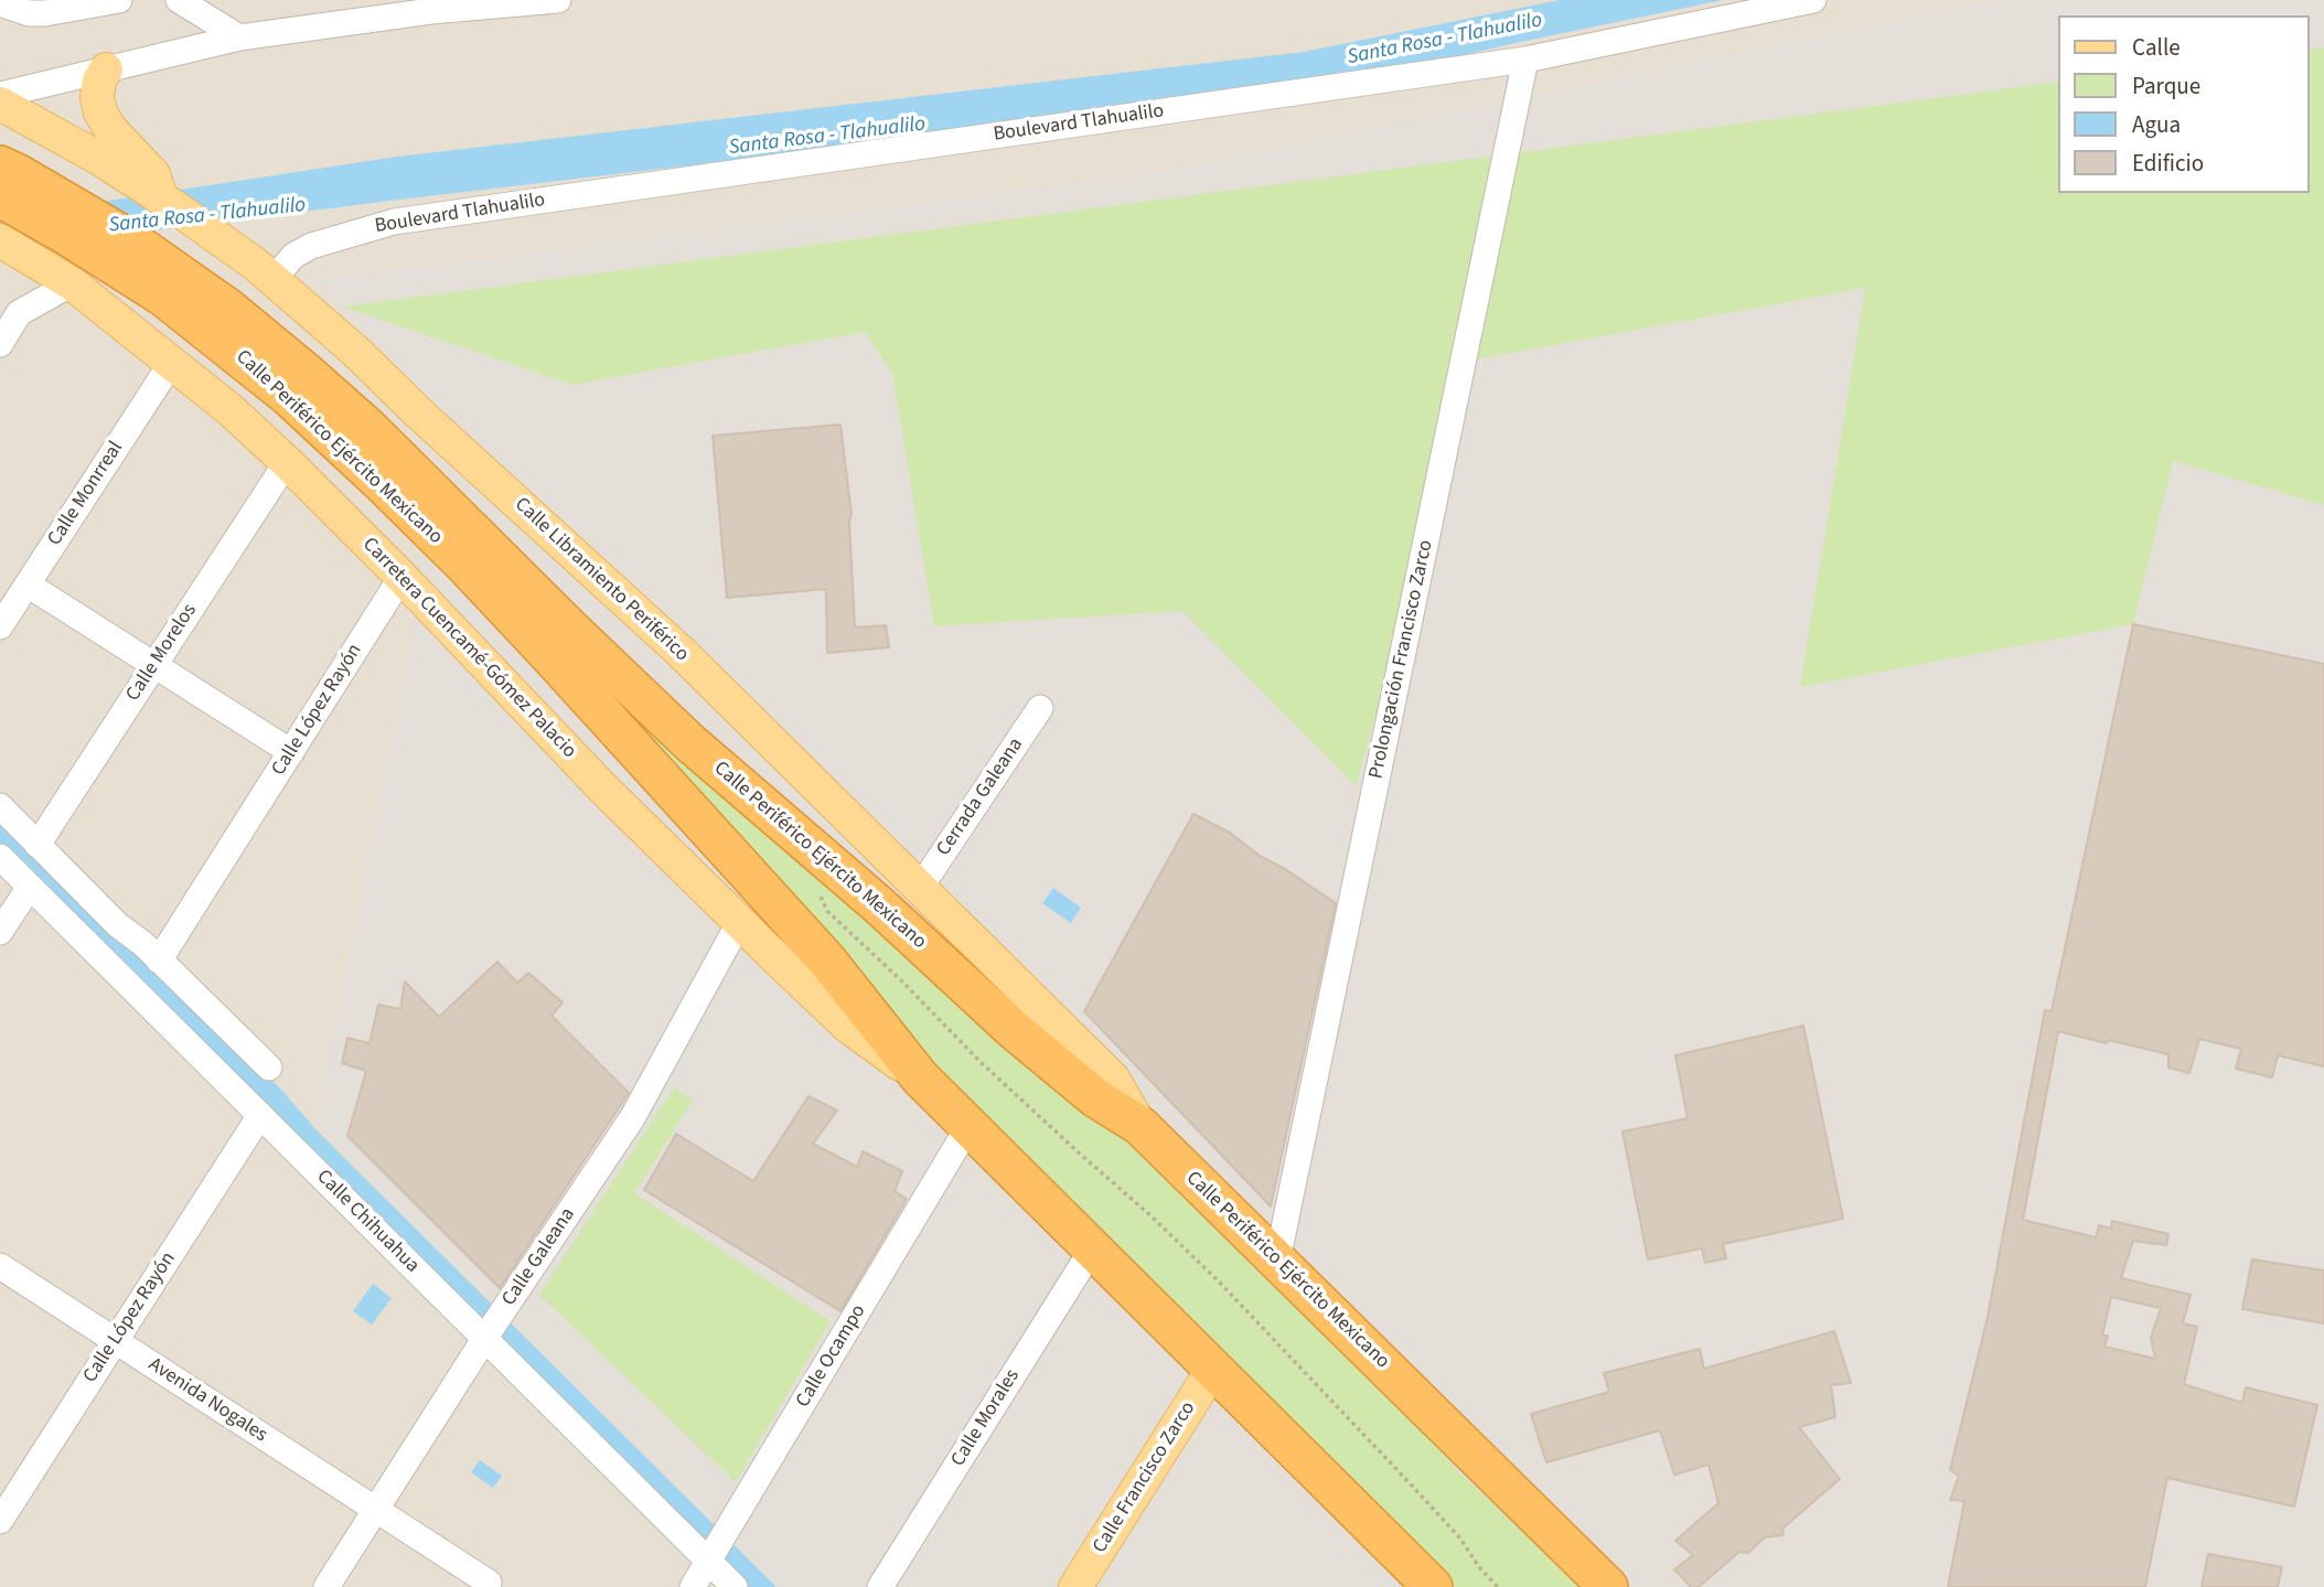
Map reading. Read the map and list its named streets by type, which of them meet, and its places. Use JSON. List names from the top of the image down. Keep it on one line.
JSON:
{"streets":{"highway":["Calle Periférico Ejército Mexicano"],"main road":["Calle Libramiento Periférico","Carretera Cuencamé-Gómez Palacio","Calle Francisco Zarco"],"street":["Boulevard Tlahualilo","Calle Monrreal","Calle Morelos","Prolongación Francisco Zarco","Calle López Rayón","Cerrada Galeana","Calle Chihuahua","Calle Galeana","Calle Ocampo","Avenida Nogales","Calle Morales"]},"crossings":[["Boulevard Tlahualilo","Calle Libramiento Periférico"],["Boulevard Tlahualilo","Prolongación Francisco Zarco"],["Calle Periférico Ejército Mexicano","Calle Libramiento Periférico"],["Calle Periférico Ejército Mexicano","Carretera Cuencamé-Gómez Palacio"],["Calle Periférico Ejército Mexicano","Prolongación Francisco Zarco"],["Calle Periférico Ejército Mexicano","Calle Ocampo"],["Calle Periférico Ejército Mexicano","Calle Morales"],["Calle Periférico Ejército Mexicano","Calle Francisco Zarco"],["Calle Monrreal","Carretera Cuencamé-Gómez Palacio"],["Calle Libramiento Periférico","Cerrada Galeana"],["Carretera Cuencamé-Gómez Palacio","Calle Morelos"],["Carretera Cuencamé-Gómez Palacio","Calle López Rayón"],["Carretera Cuencamé-Gómez Palacio","Calle Galeana"],["Calle López Rayón","Calle Chihuahua"],["Calle López Rayón","Avenida Nogales"],["Calle Chihuahua","Calle Galeana"],["Calle Chihuahua","Calle Ocampo"],["Calle Galeana","Avenida Nogales"]],"water":["Santa Rosa - Tlahualilo"],"legend":["Calle","Parque","Agua","Edificio"]}
